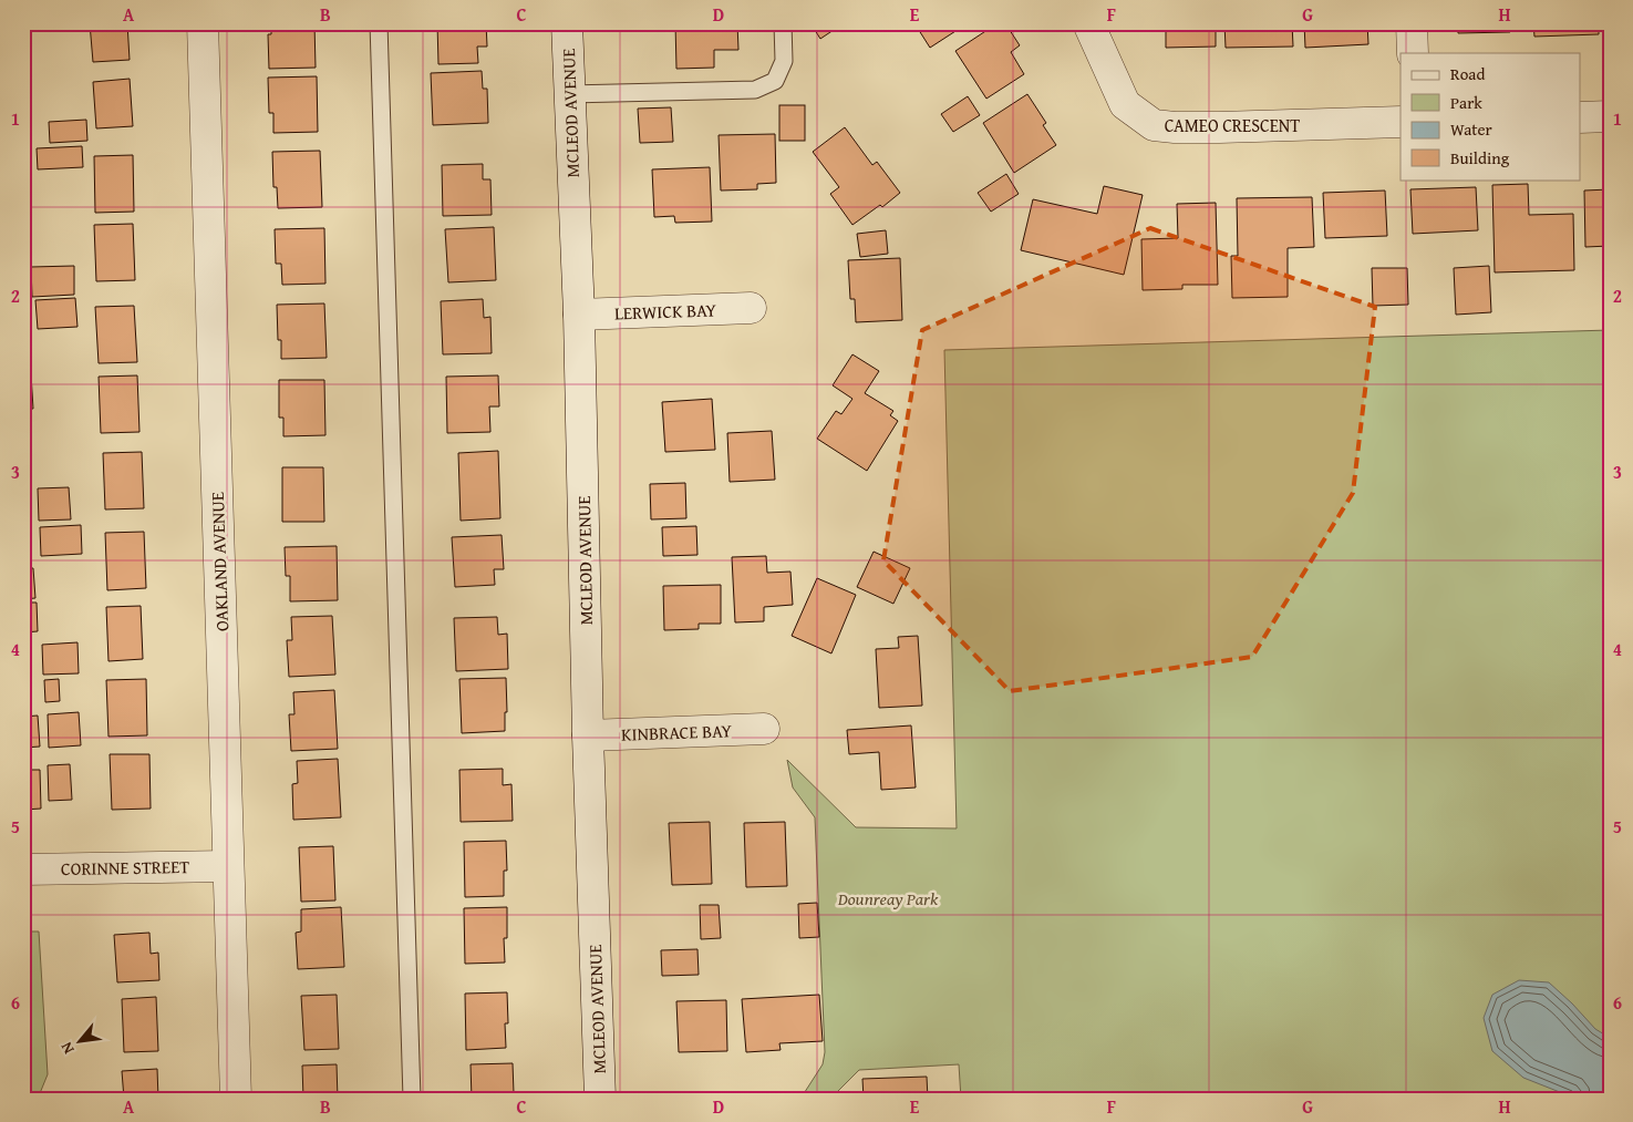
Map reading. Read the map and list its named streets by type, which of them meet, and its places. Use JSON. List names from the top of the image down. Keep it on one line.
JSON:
{"streets":{"street":["MCLEOD AVENUE","CAMEO CRESCENT","LERWICK BAY","OAKLAND AVENUE","KINBRACE BAY","CORINNE STREET"]},"crossings":[["MCLEOD AVENUE","LERWICK BAY"],["MCLEOD AVENUE","KINBRACE BAY"],["OAKLAND AVENUE","CORINNE STREET"]],"parks":["Dounreay Park"],"legend":["Road","Park","Water","Building"],"north":"bottom left","grid":{"columns":["A","B","C","D","E","F","G","H"],"rows":["1","2","3","4","5","6"]}}
